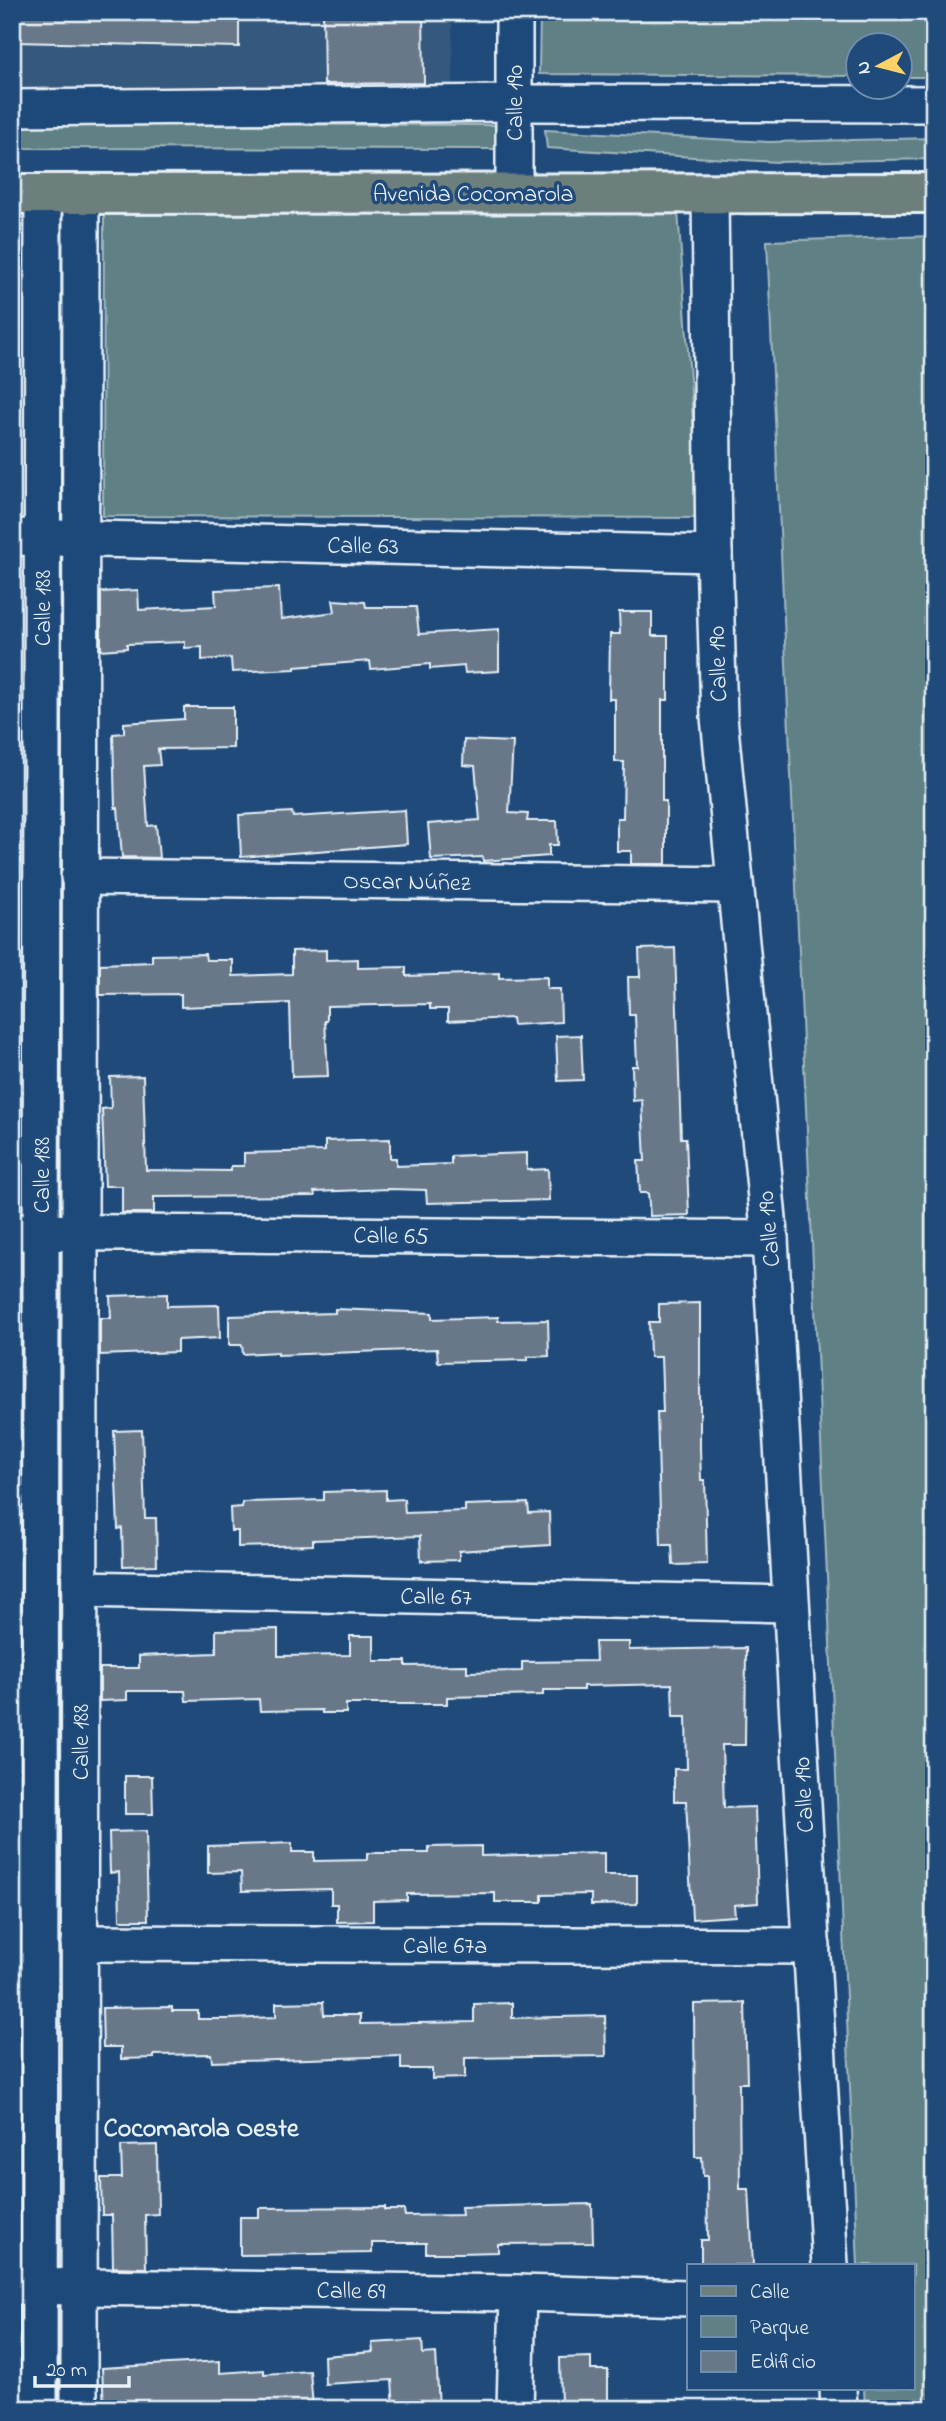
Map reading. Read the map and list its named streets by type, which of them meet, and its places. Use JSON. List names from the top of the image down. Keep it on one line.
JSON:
{"streets":{"main road":["Avenida Cocomarola"],"street":["Calle 190","Calle 63","Calle 188","Oscar Núñez","Calle 65","Calle 67","Calle 67a","Calle 69"]},"crossings":[["Calle 190","Avenida Cocomarola"],["Calle 190","Calle 63"],["Calle 190","Oscar Núñez"],["Calle 190","Calle 65"],["Calle 190","Calle 67"],["Calle 190","Calle 67a"],["Avenida Cocomarola","Calle 188"],["Calle 63","Calle 188"],["Calle 188","Oscar Núñez"],["Calle 188","Calle 65"],["Calle 188","Calle 67"],["Calle 188","Calle 67a"],["Calle 188","Calle 69"]],"districts":["Cocomarola Oeste"],"legend":["Calle","Parque","Edificio"],"scale_bar":"20 m","north":"left"}
